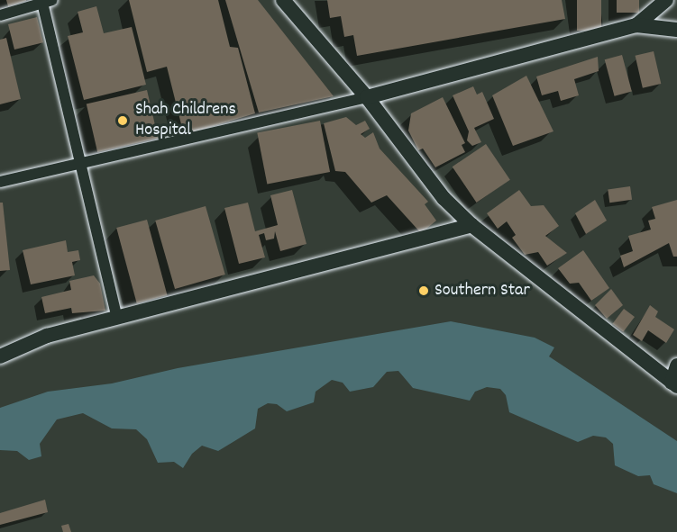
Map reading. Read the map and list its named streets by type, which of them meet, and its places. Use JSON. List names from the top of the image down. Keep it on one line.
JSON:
{"places":["Shah Childrens Hospital","Southern Star"]}
